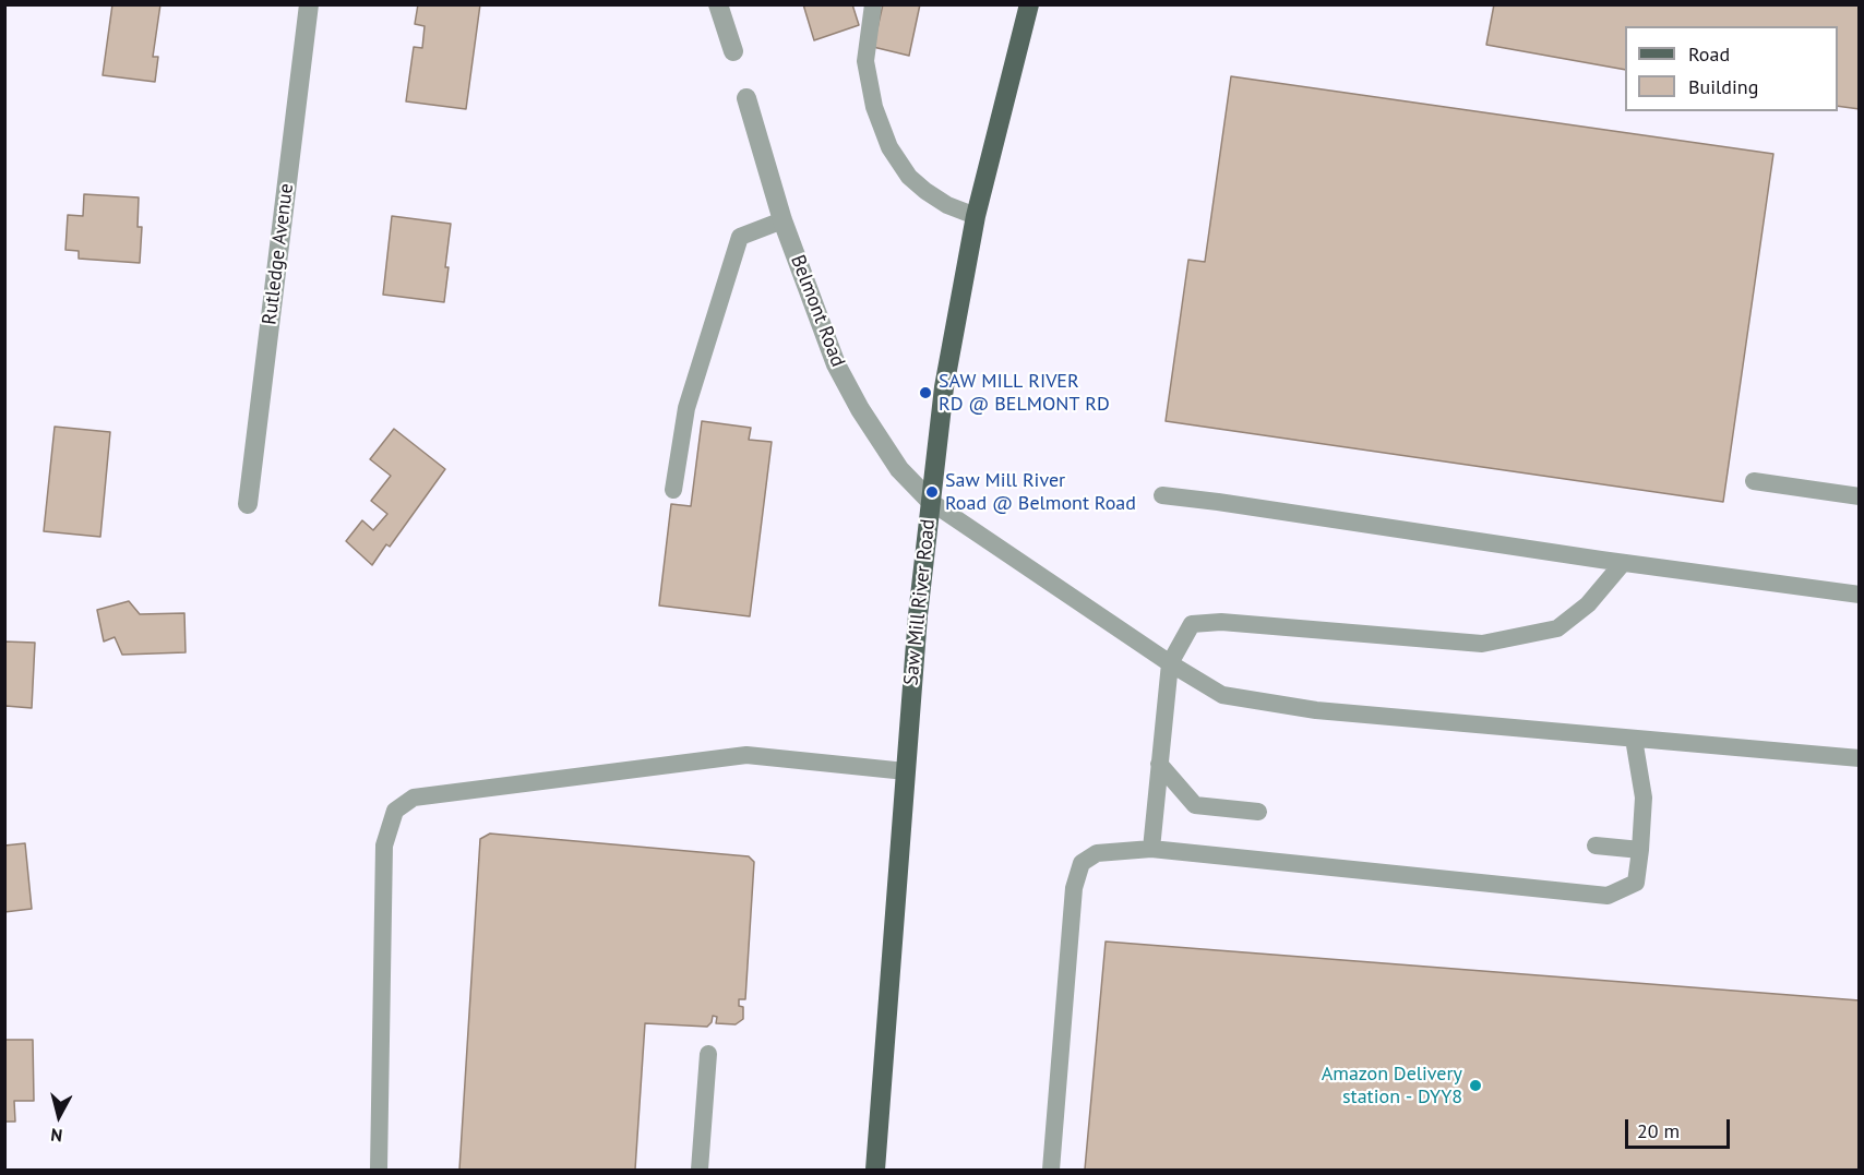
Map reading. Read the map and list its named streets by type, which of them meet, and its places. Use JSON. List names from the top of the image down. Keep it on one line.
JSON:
{"streets":{"main road":["Saw Mill River Road"],"street":["Rutledge Avenue","Belmont Road"]},"crossings":[["Belmont Road","Saw Mill River Road"]],"places":["SAW MILL RIVER RD @ BELMONT RD","Saw Mill River Road @ Belmont Road","Amazon Delivery station - DYY8"],"legend":["Road","Building"],"scale_bar":"20 m","north":"bottom"}
